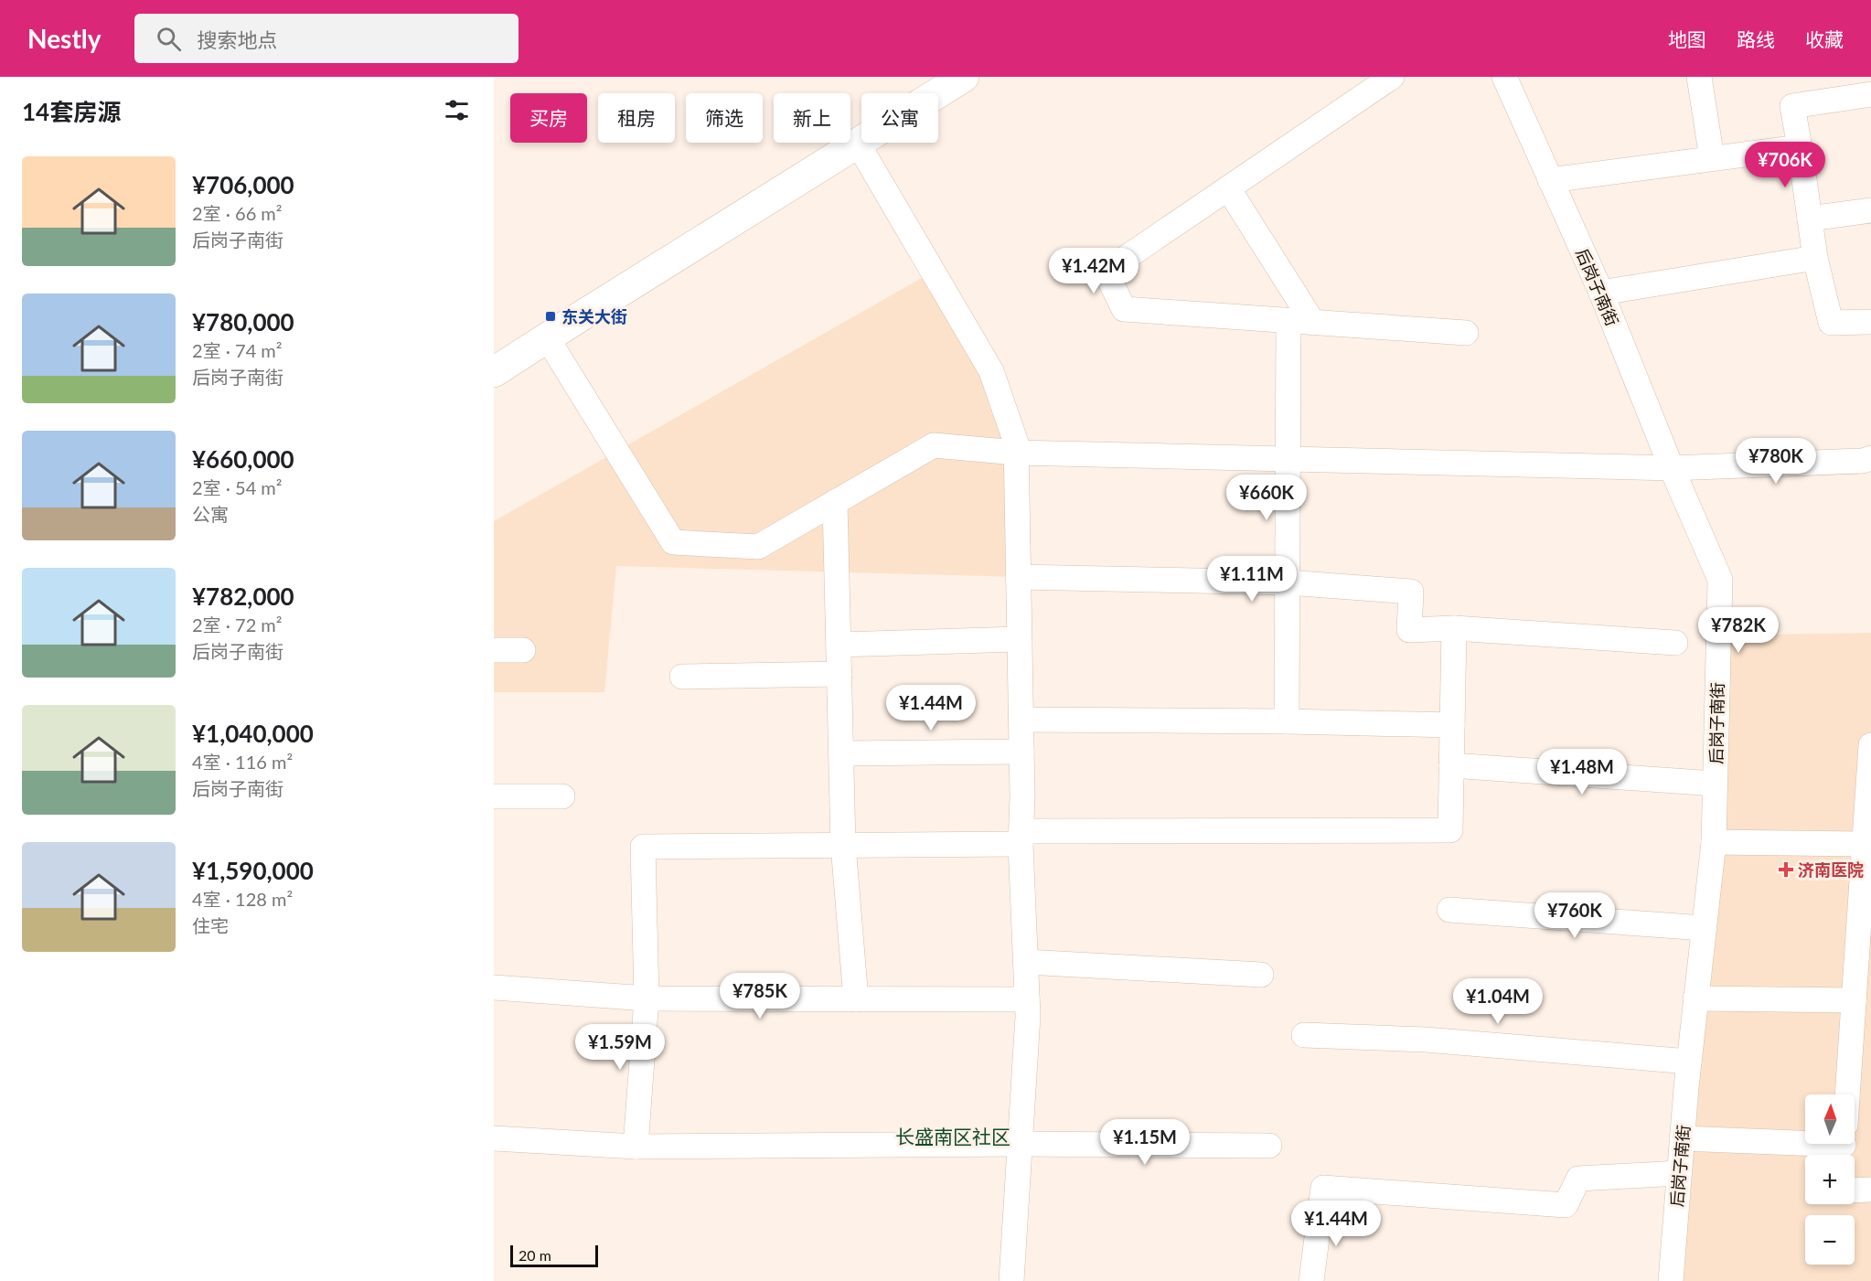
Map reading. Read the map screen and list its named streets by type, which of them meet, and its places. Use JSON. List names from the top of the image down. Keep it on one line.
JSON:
{"streets":{"street":["后岗子南街"]},"districts":["长盛南区社区"],"places":{"transit":["东关大街"],"health":["济南医院"]},"scale_bar":"20 m","north":"top","page":{"header":"Nestly","search":"搜索地点","nav":["地图","路线","收藏"],"heading":"14套房源","chip":["买房","租房","筛选","新上","公寓"],"price":["¥706K","¥1.42M","¥780K","¥660K","¥1.11M","¥782K","¥1.44M","¥1.48M","¥760K","¥785K","¥1.04M","¥1.59M","¥1.15M","¥1.44M"],"list":[{"name":"¥706,000","note":"2室 · 66 m² · 后岗子南街"},{"name":"¥780,000","note":"2室 · 74 m² · 后岗子南街"},{"name":"¥660,000","note":"2室 · 54 m² · 公寓"},{"name":"¥782,000","note":"2室 · 72 m² · 后岗子南街"},{"name":"¥1,040,000","note":"4室 · 116 m² · 后岗子南街"},{"name":"¥1,590,000","note":"4室 · 128 m² · 住宅"}],"map_buttons":["+","−"],"scale":"20 m"}}
